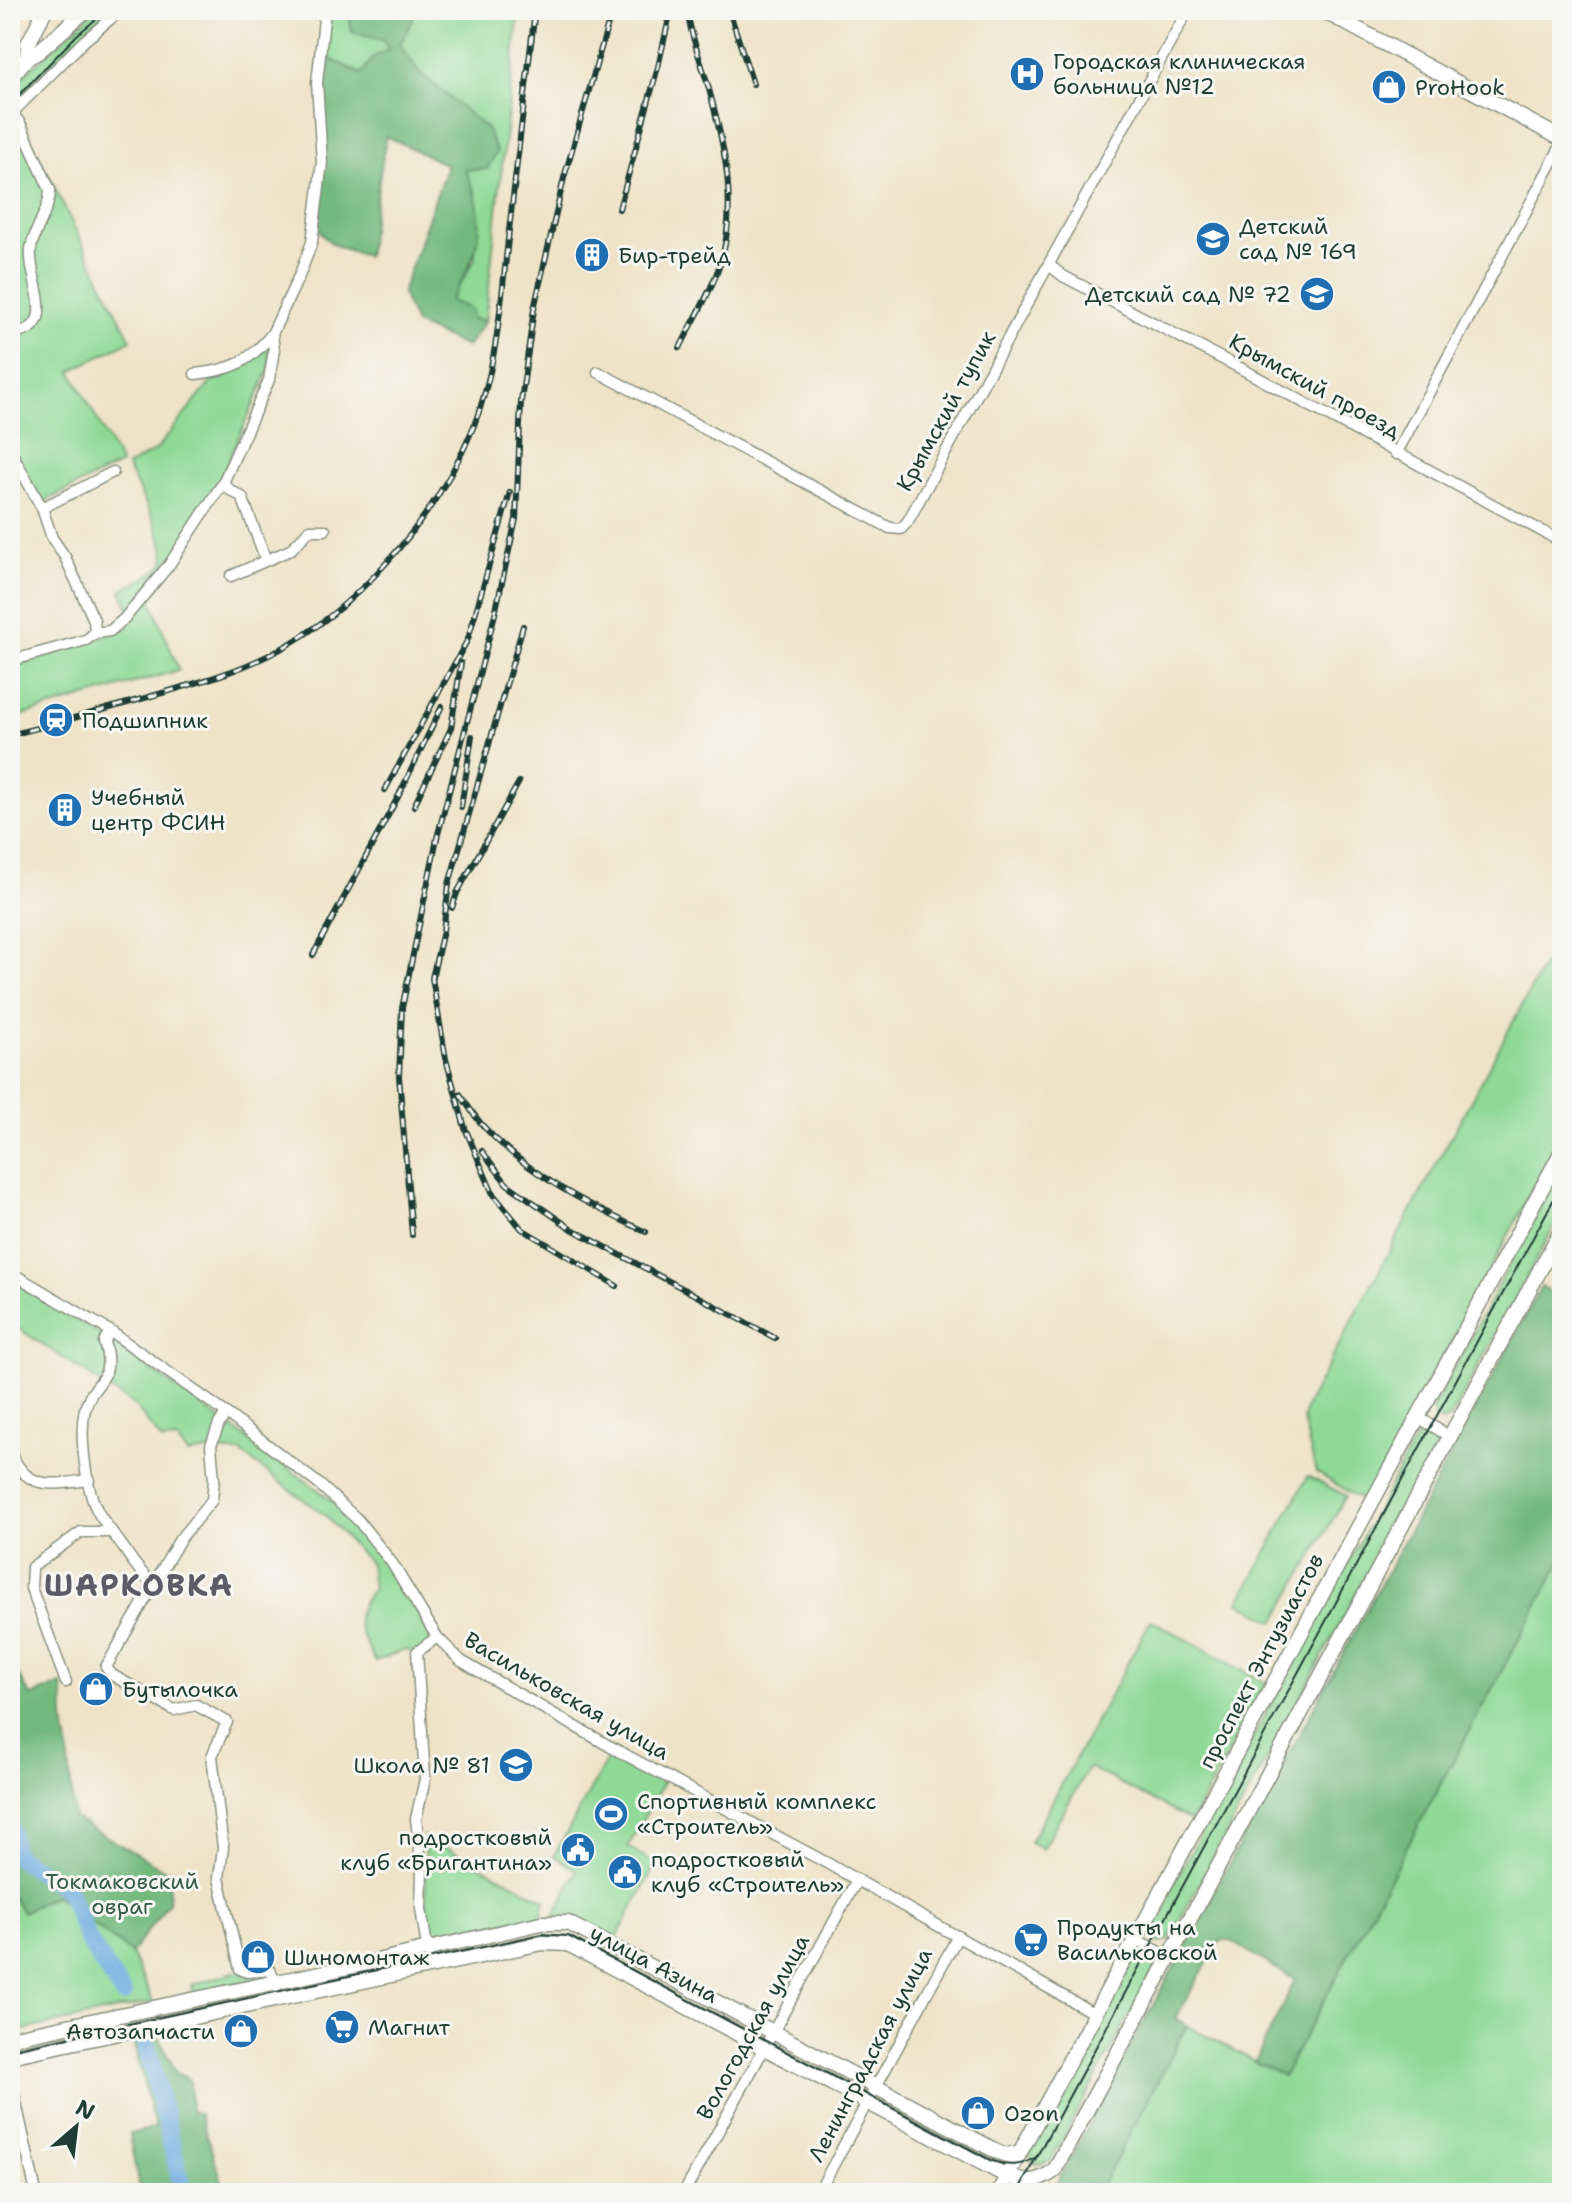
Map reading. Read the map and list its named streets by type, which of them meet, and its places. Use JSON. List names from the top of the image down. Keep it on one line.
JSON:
{"streets":{"main road":["проспект Энтузиастов","улица Азина"],"street":["Крымский проезд","Крымский тупик","Васильковская улица","Вологодская улица","Ленинградская улица"]},"crossings":[["Крымский проезд","Крымский тупик"],["проспект Энтузиастов","Васильковская улица"],["проспект Энтузиастов","улица Азина"],["Васильковская улица","Вологодская улица"],["Васильковская улица","Ленинградская улица"],["улица Азина","Вологодская улица"],["улица Азина","Ленинградская улица"]],"districts":["ШАРКОВКА"],"parks":["Токмаковский овраг"],"places":{"hospital":["Городская клиническая больница №12"],"shop":["ProHook","Бутылочка","Шиномонтаж","Автозапчасти","Ozon"],"school or university":["Детский сад № 169","Детский сад № 72","Школа № 81"],"building":["Бир-трейд","Учебный центр ФСИН"],"station":["Подшипник"],"sports":["Спортивный комплекс «Строитель»"],"public building":["подростковый клуб «Бригантина»","подростковый клуб «Строитель»"],"supermarket":["Продукты на Васильковской","Магнит"]},"north":"top right"}
